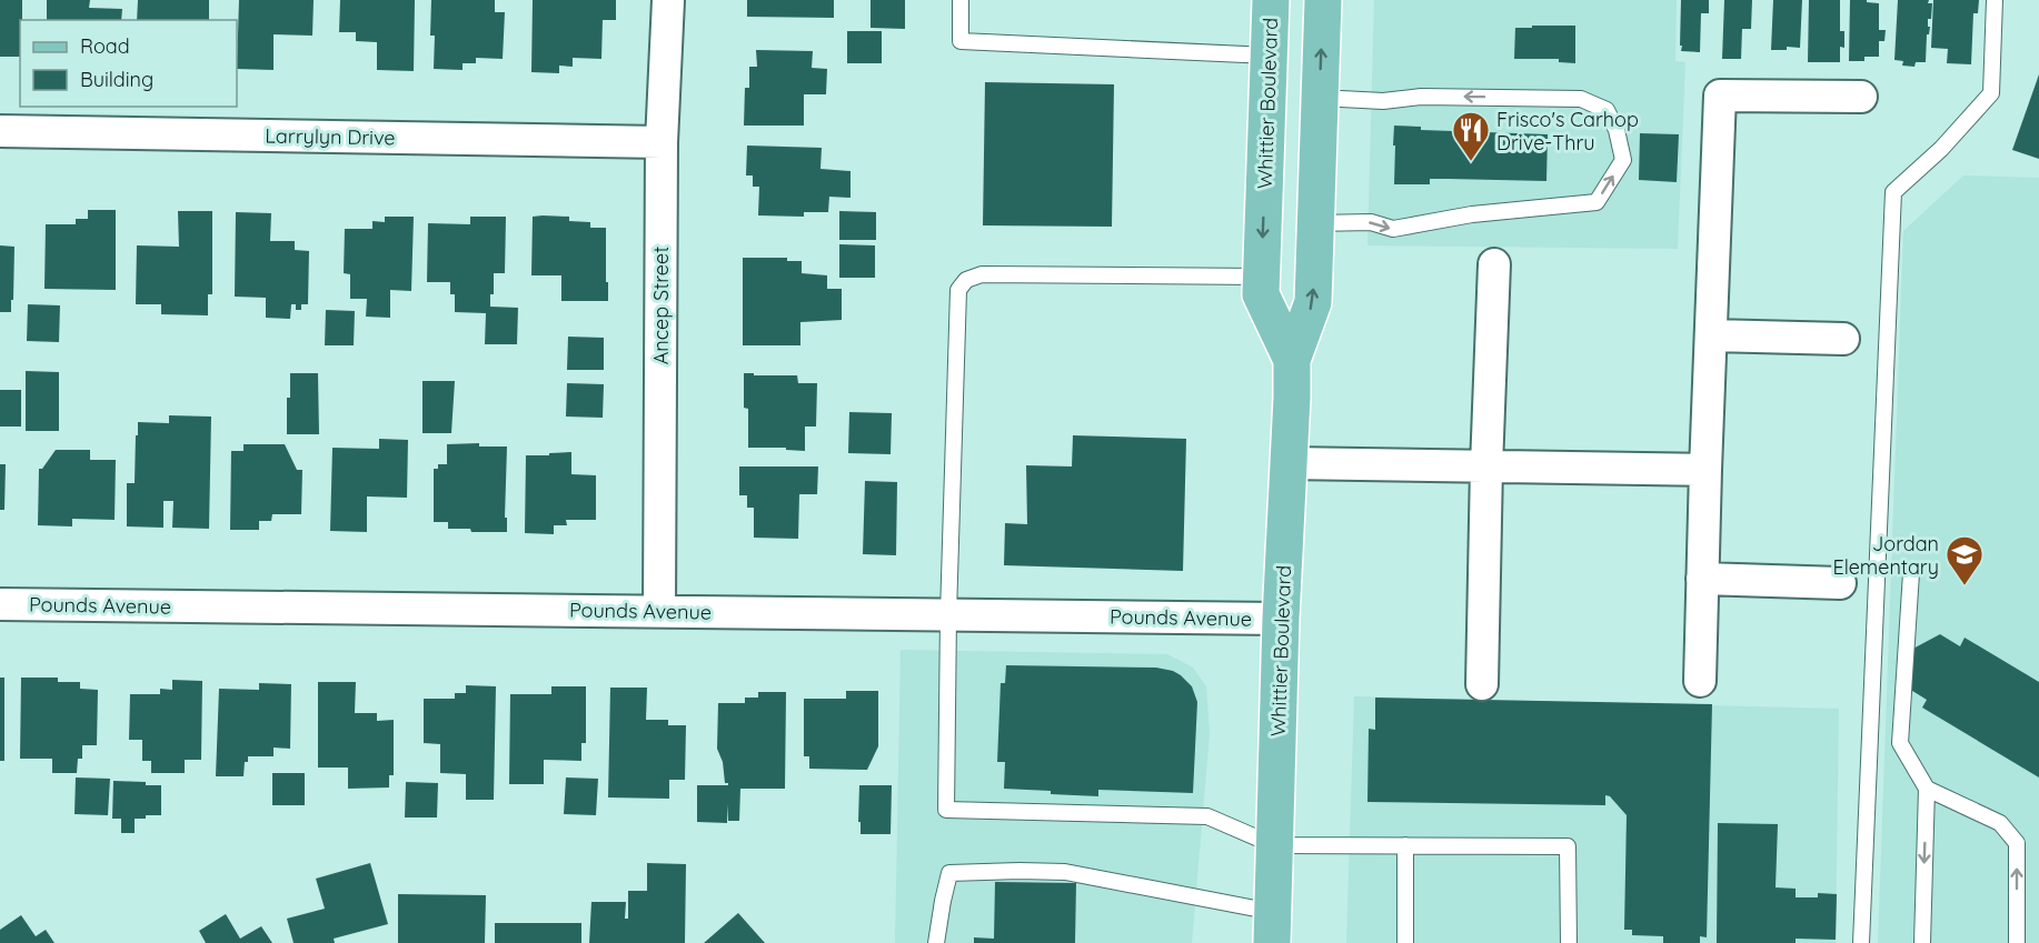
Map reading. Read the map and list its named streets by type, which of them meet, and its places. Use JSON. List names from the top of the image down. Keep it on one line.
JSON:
{"streets":{"main road":["Whittier Boulevard"],"street":["Larrylyn Drive","Ancep Street","Pounds Avenue"]},"crossings":[["Whittier Boulevard","Pounds Avenue"],["Larrylyn Drive","Ancep Street"],["Ancep Street","Pounds Avenue"]],"places":{"restaurant":["Frisco's Carhop Drive-Thru"],"school or university":["Jordan Elementary"]},"legend":["Road","Building"]}
